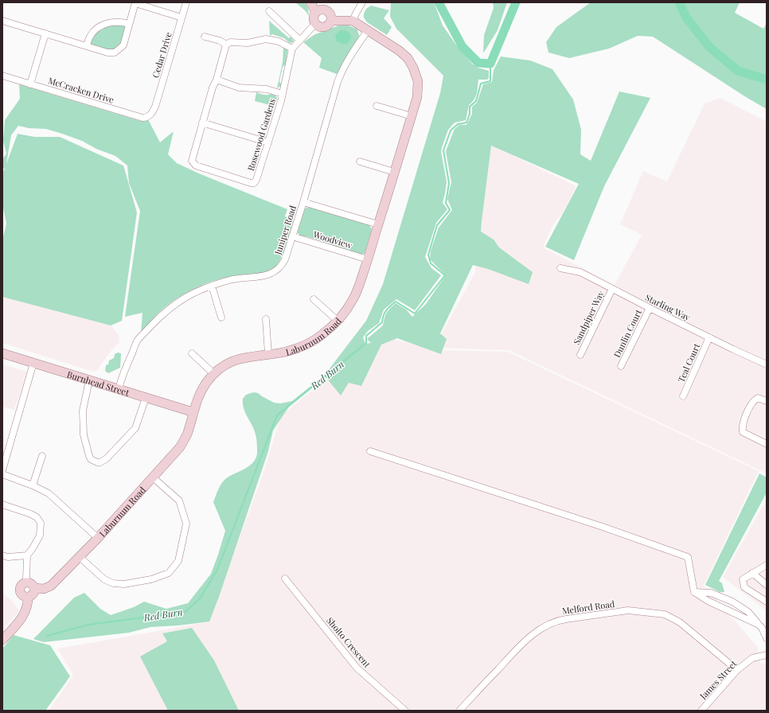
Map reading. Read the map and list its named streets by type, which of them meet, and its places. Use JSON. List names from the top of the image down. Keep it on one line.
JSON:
{"streets":{"street":["Cedar Drive","McCracken Drive","Rosewood Gardens","Juniper Road","Woodview","Starling Way","Sandpiper Way","Laburnum Road","Dunlin Court","Teal Court","Burnhead Street","Melford Road","Sholto Crescent","James Street"]},"crossings":[["Cedar Drive","McCracken Drive"],["Juniper Road","Woodview"],["Juniper Road","Laburnum Road"],["Juniper Road","Burnhead Street"],["Woodview","Laburnum Road"],["Starling Way","Sandpiper Way"],["Starling Way","Dunlin Court"],["Starling Way","Teal Court"],["Laburnum Road","Burnhead Street"],["Melford Road","James Street"]],"water":["Red Burn"]}
